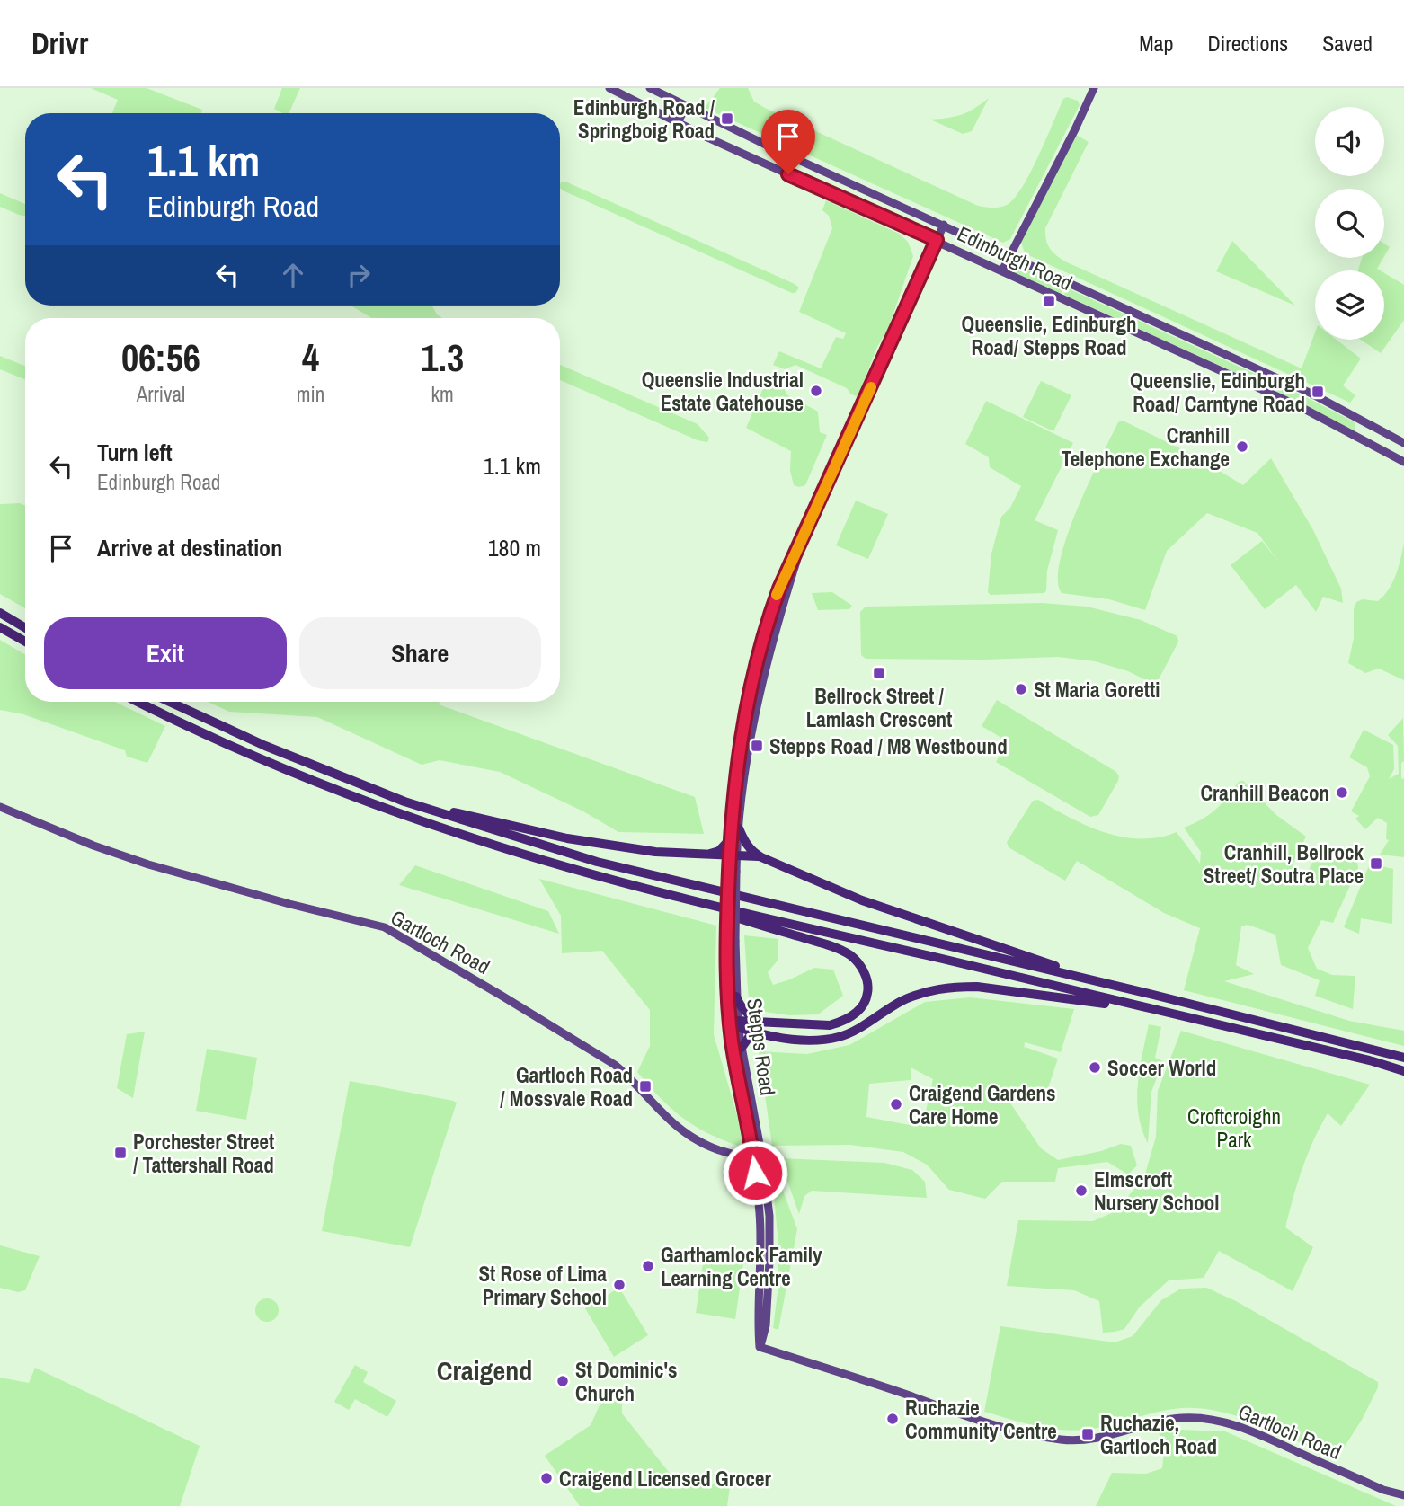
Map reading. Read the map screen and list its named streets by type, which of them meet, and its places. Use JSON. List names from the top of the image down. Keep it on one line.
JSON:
{"streets":{"main road":["Edinburgh Road","Gartloch Road","Stepps Road"]},"crossings":[["Edinburgh Road","Stepps Road"],["Gartloch Road","Stepps Road"]],"districts":["Craigend"],"parks":["Croftcroighn Park"],"places":{"transit":["Edinburgh Road / Springboig Road","Queenslie, Edinburgh Road/ Stepps Road","Queenslie, Edinburgh Road/ Carntyne Road","Bellrock Street / Lamlash Crescent","Stepps Road / M8 Westbound","Cranhill, Bellrock Street/ Soutra Place","Gartloch Road / Mossvale Road","Porchester Street / Tattershall Road","Ruchazie, Gartloch Road"],"other":["Queenslie Industrial Estate Gatehouse","Cranhill Telephone Exchange","St Maria Goretti","Cranhill Beacon","Soccer World","Craigend Gardens Care Home","Elmscroft Nursery School","Garthamlock Family Learning Centre","St Rose of Lima Primary School","St Dominic's Church","Ruchazie Community Centre","Craigend Licensed Grocer"]},"page":{"header":"Drivr","nav":["Map","Directions","Saved"],"turn":["1.1 km","Edinburgh Road"],"eta":["06:56","Arrival","4","min","1.3","km"],"list":[{"name":"Turn left","note":"Edinburgh Road","value":"1.1 km"},{"name":"Arrive at destination","value":"180 m"}],"buttons":["Exit","Share"]}}
